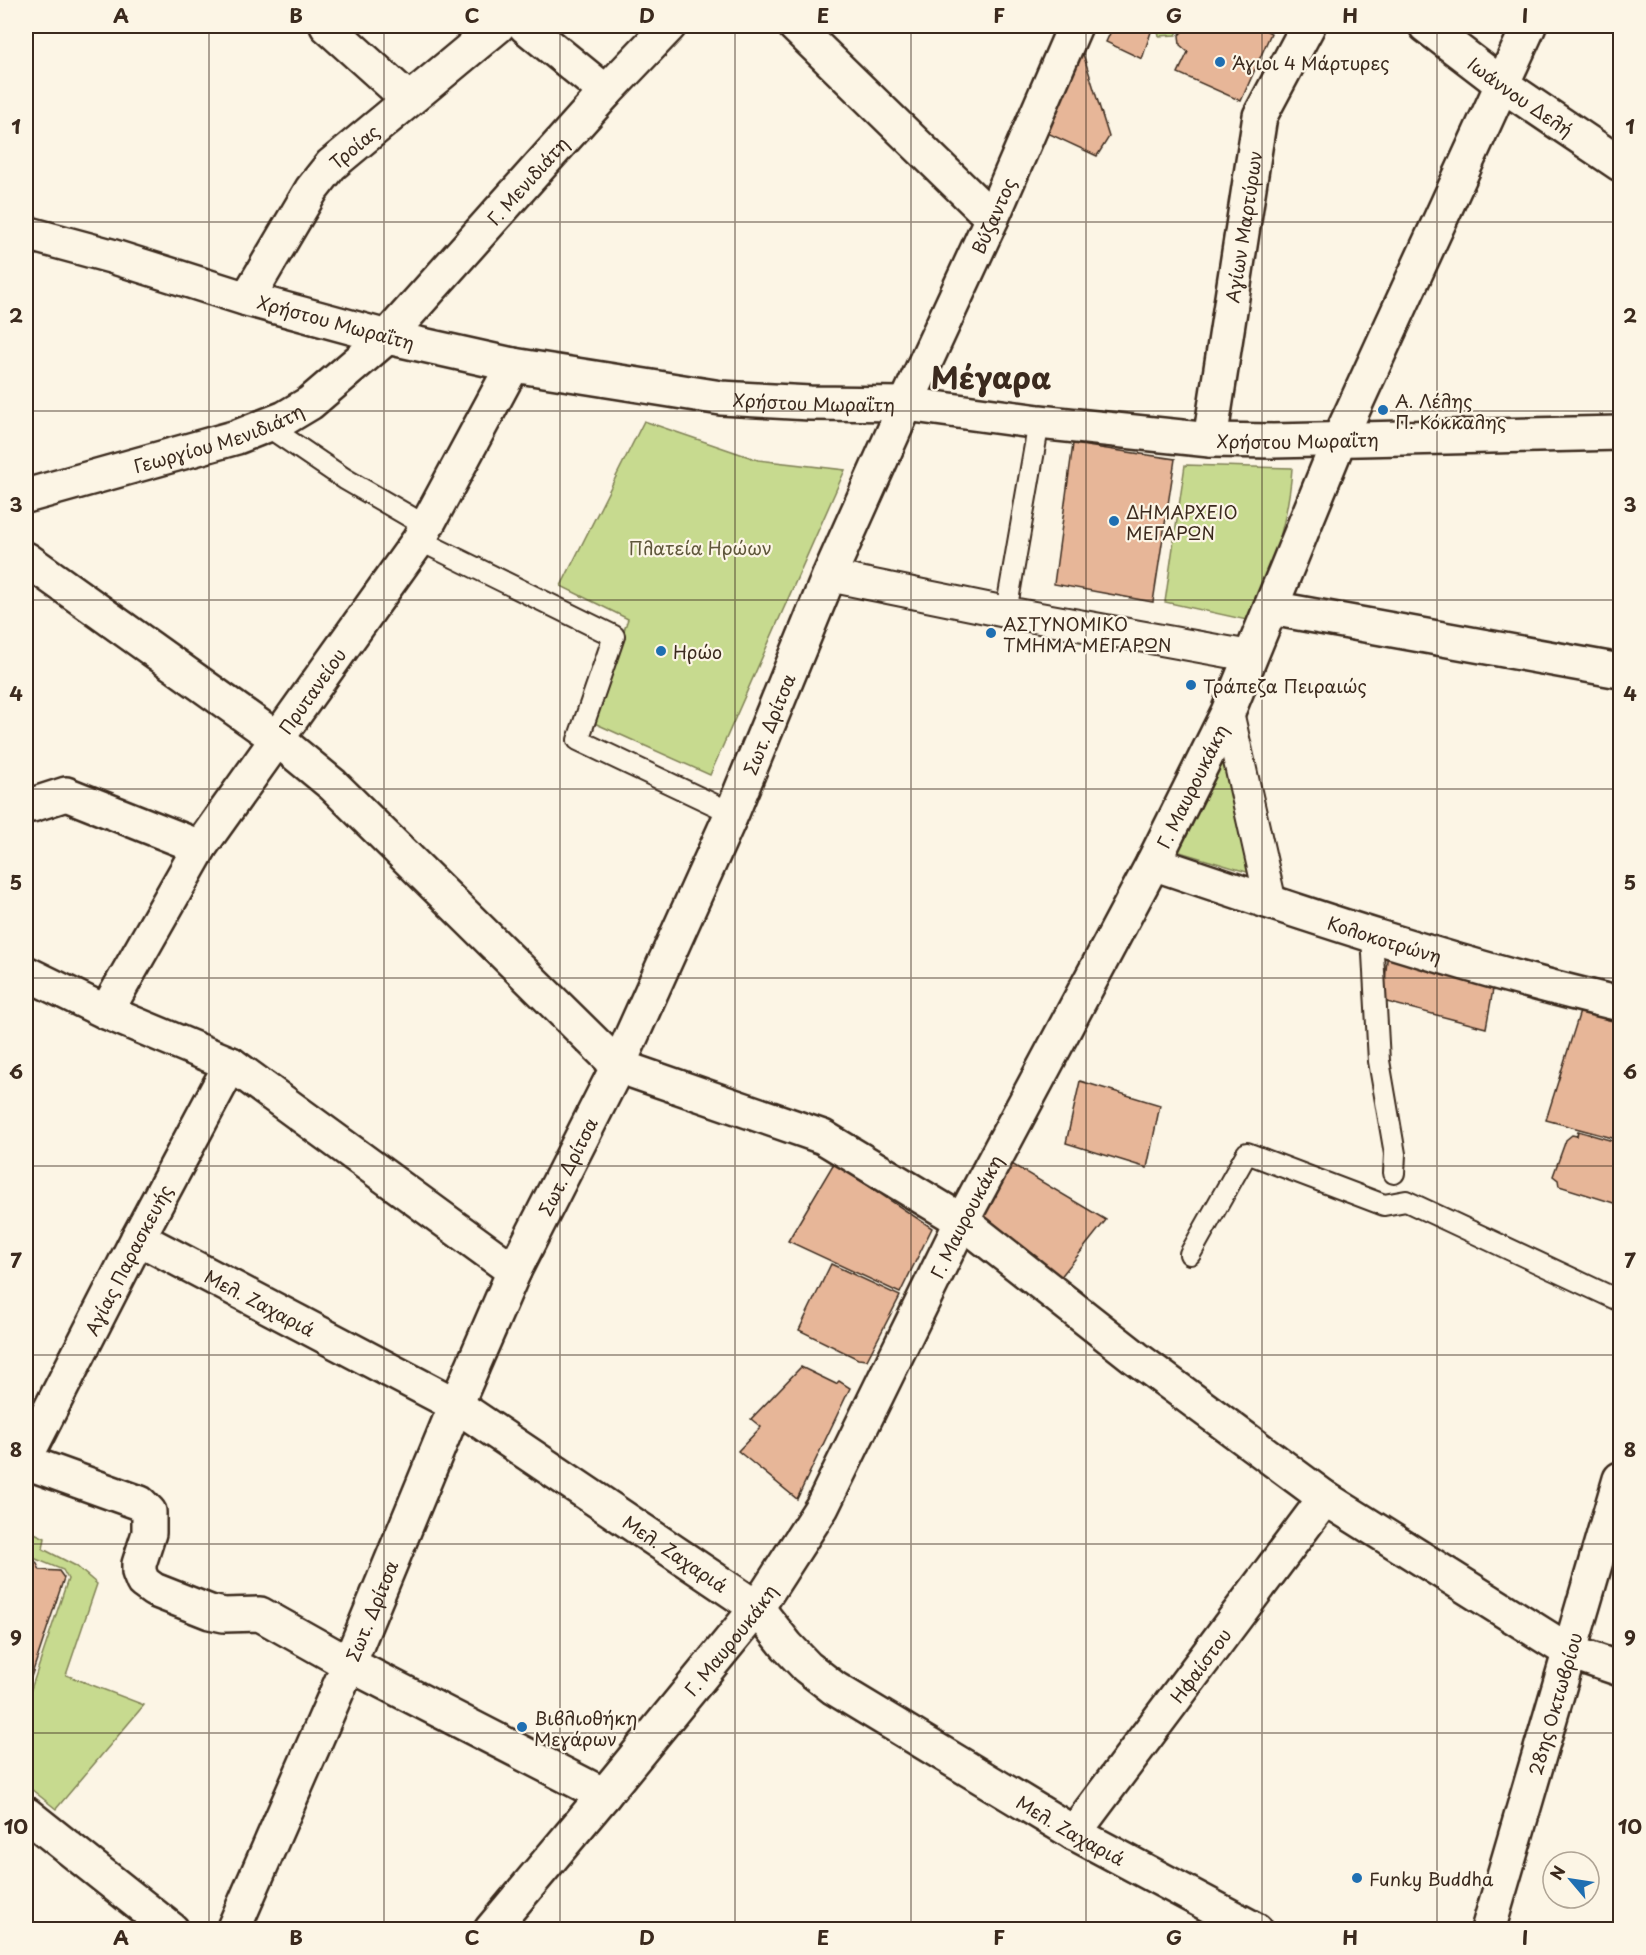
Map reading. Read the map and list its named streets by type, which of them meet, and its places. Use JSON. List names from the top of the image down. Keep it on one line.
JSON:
{"streets":{"street":["Ιωάννου Δελή","Τροίας","Γ. Μενιδιάτη","Βύζαντος","Αγίων Μαρτύρων","Χρήστου Μωραΐτη","Γεωργίου Μενιδιάτη","Πρυτανείου","Σωτ. Δρίτσα","Γ. Μαυρουκάκη","Κολοκοτρώνη","Αγίας Παρασκευής","Μελ. Ζαχαριά","Ηφαίστου","28ης Οκτωβρίου"]},"crossings":[["Ιωάννου Δελή","Γ. Μαυρουκάκη"],["Τροίας","Χρήστου Μωραΐτη"],["Γ. Μενιδιάτη","Χρήστου Μωραΐτη"],["Γ. Μενιδιάτη","Γεωργίου Μενιδιάτη"],["Βύζαντος","Χρήστου Μωραΐτη"],["Βύζαντος","Σωτ. Δρίτσα"],["Αγίων Μαρτύρων","Χρήστου Μωραΐτη"],["Χρήστου Μωραΐτη","Γεωργίου Μενιδιάτη"],["Χρήστου Μωραΐτη","Πρυτανείου"],["Χρήστου Μωραΐτη","Σωτ. Δρίτσα"],["Χρήστου Μωραΐτη","Γ. Μαυρουκάκη"],["Σωτ. Δρίτσα","Μελ. Ζαχαριά"],["Γ. Μαυρουκάκη","Κολοκοτρώνη"],["Γ. Μαυρουκάκη","Μελ. Ζαχαριά"],["Αγίας Παρασκευής","Μελ. Ζαχαριά"],["Μελ. Ζαχαριά","Ηφαίστου"]],"districts":["Μέγαρα"],"parks":["Πλατεία Ηρώων"],"places":["Άγιοι 4 Μάρτυρες","Α. Λέλης Π. Κόκκαλης","ΔΗΜΑΡΧΕΙΟ ΜΕΓΑΡΩΝ","ΑΣΤΥΝΟΜΙΚΟ ΤΜΗΜΑ ΜΕΓΑΡΩΝ","Ηρώο","Τράπεζα Πειραιώς","Βιβλιοθήκη Μεγάρων","Funky Buddha"],"north":"top left","grid":{"columns":["A","B","C","D","E","F","G","H","I"],"rows":["1","2","3","4","5","6","7","8","9","10"]}}
